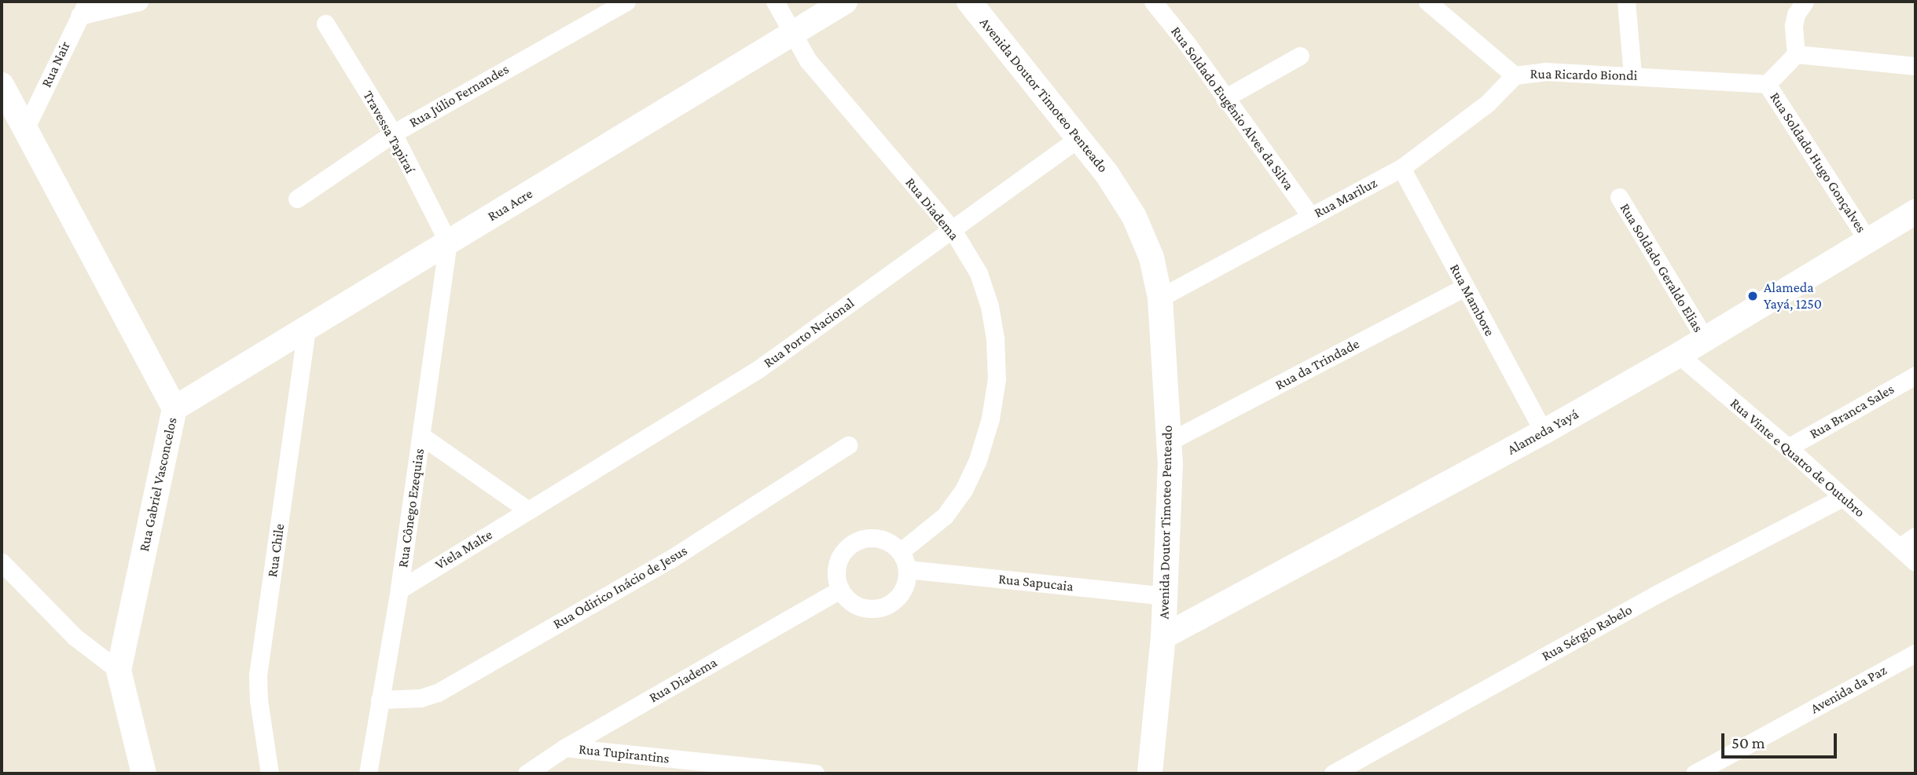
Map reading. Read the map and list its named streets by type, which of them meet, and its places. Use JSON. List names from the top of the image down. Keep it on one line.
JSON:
{"streets":{"street":["Rua Nair","Rua Ricardo Biondi","Avenida Doutor Timoteo Penteado","Rua Júlio Fernandes","Rua Soldado Eugênio Alves da Silva","Travessa Tapiraí","Rua Soldado Hugo Gonçalves","Rua Mariluz","Rua Acre","Rua Diadema","Rua Soldado Geraldo Elias","Rua Mambore","Rua Porto Nacional","Rua da Trindade","Rua Branca Sales","Alameda Yayá","Rua Vinte e Quatro de Outubro","Rua Gabriel Vasconcelos","Rua Cônego Ezequias","Viela Malte","Rua Chile","Rua Sapucaia","Rua Odirico Inácio de Jesus","Rua Sérgio Rabelo","Avenida da Paz","Rua Tupirantins"]},"crossings":[["Rua Nair","Rua Gabriel Vasconcelos"],["Rua Ricardo Biondi","Rua Soldado Hugo Gonçalves"],["Rua Ricardo Biondi","Rua Mariluz"],["Avenida Doutor Timoteo Penteado","Rua Mariluz"],["Avenida Doutor Timoteo Penteado","Rua Porto Nacional"],["Avenida Doutor Timoteo Penteado","Rua da Trindade"],["Avenida Doutor Timoteo Penteado","Alameda Yayá"],["Avenida Doutor Timoteo Penteado","Rua Sapucaia"],["Rua Júlio Fernandes","Travessa Tapiraí"],["Rua Soldado Eugênio Alves da Silva","Rua Mariluz"],["Travessa Tapiraí","Rua Acre"],["Travessa Tapiraí","Rua Cônego Ezequias"],["Rua Soldado Hugo Gonçalves","Alameda Yayá"],["Rua Mariluz","Rua Mambore"],["Rua Acre","Rua Diadema"],["Rua Acre","Rua Gabriel Vasconcelos"],["Rua Acre","Rua Cônego Ezequias"],["Rua Acre","Rua Chile"],["Rua Diadema","Rua Porto Nacional"],["Rua Diadema","Rua Sapucaia"],["Rua Diadema","Rua Tupirantins"],["Rua Soldado Geraldo Elias","Alameda Yayá"],["Rua Mambore","Rua da Trindade"],["Rua Mambore","Alameda Yayá"],["Rua Porto Nacional","Viela Malte"],["Rua Branca Sales","Rua Vinte e Quatro de Outubro"],["Alameda Yayá","Rua Vinte e Quatro de Outubro"],["Rua Vinte e Quatro de Outubro","Rua Sérgio Rabelo"],["Rua Cônego Ezequias","Viela Malte"],["Rua Cônego Ezequias","Rua Odirico Inácio de Jesus"]],"places":["Alameda Yayá, 1250"],"scale_bar":"50 m"}
